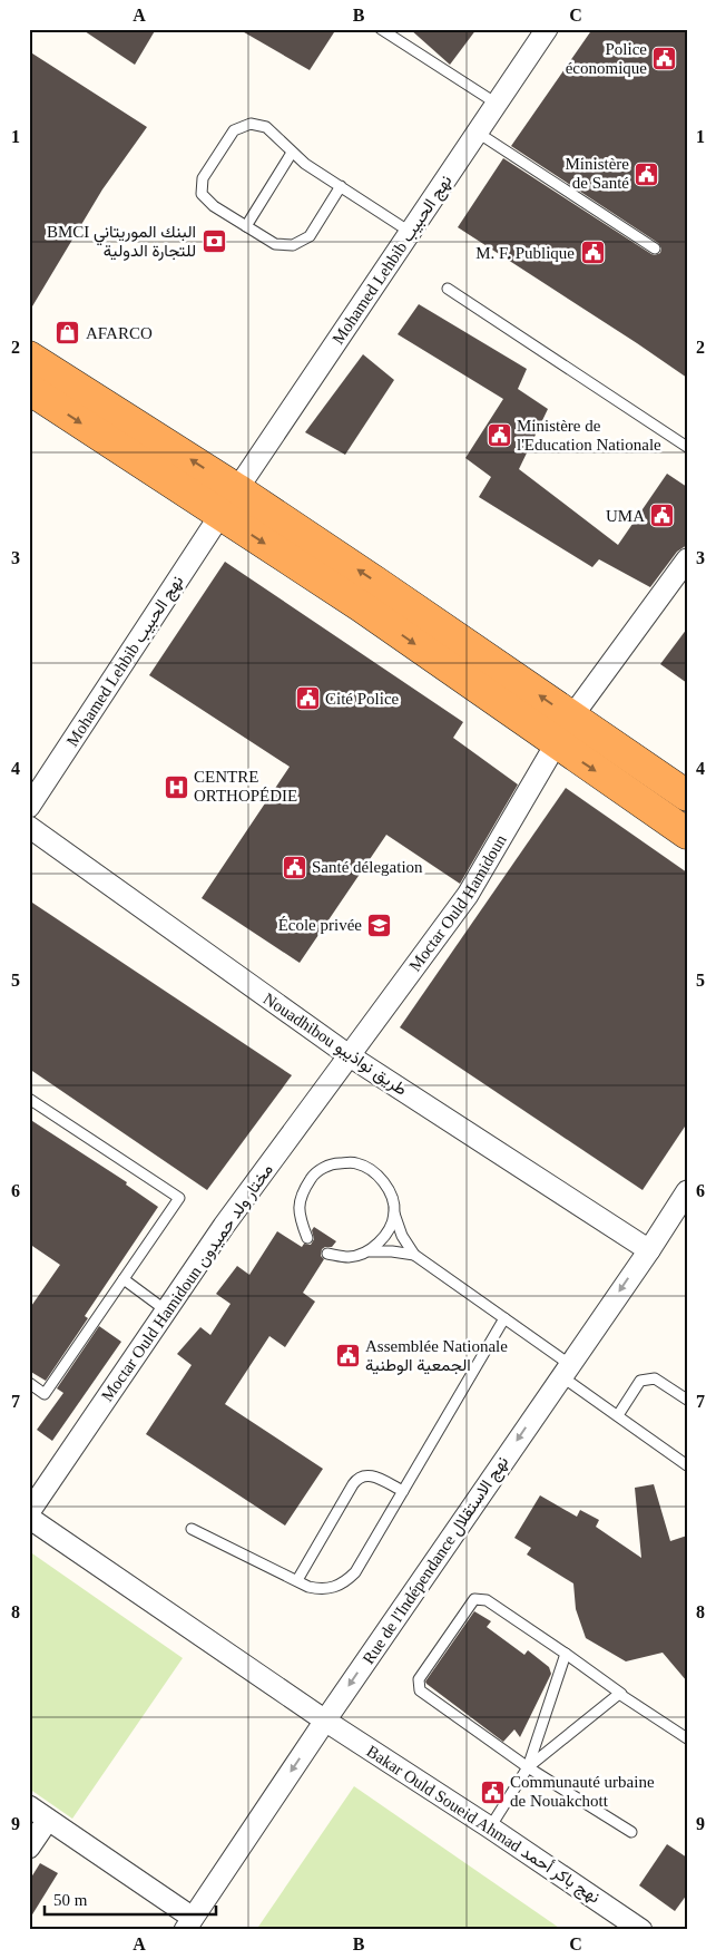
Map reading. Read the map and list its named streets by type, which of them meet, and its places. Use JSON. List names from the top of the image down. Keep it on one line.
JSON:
{"streets":{"street":["Mohamed Lehbib نهج الحبيب","Moctar Ould Hamidoun","Nouadhibou طريق نواذيبو","Moctar Ould Hamidoun مختار ولد حميدون","Rue de l'Indépendance نهج الاستقلال","Bakar Ould Soueid Ahmad نهج باكر أحمد"]},"crossings":[["Moctar Ould Hamidoun","Nouadhibou طريق نواذيبو"],["Moctar Ould Hamidoun","Moctar Ould Hamidoun مختار ولد حميدون"],["Nouadhibou طريق نواذيبو","Moctar Ould Hamidoun مختار ولد حميدون"],["Nouadhibou طريق نواذيبو","Rue de l'Indépendance نهج الاستقلال"],["Rue de l'Indépendance نهج الاستقلال","Bakar Ould Soueid Ahmad نهج باكر أحمد"]],"one_way":["Rue de l'Indépendance نهج الاستقلال"],"places":{"public building":["Police économique","Ministère de Santé","M. F. Publique","Ministère de l'Education Nationale","UMA","Cité Police","Santé délegation","Assemblée Nationale الجمعية الوطنية","Communauté urbaine de Nouakchott"],"bank":["BMCI البنك الموريتاني للتجارة الدولية"],"shop":["AFARCO"],"hospital":["CENTRE ORTHOPÉDIE"],"school or university":["École privée"]},"scale_bar":"50 m","grid":{"columns":["A","B","C"],"rows":["1","2","3","4","5","6","7","8","9"]}}
